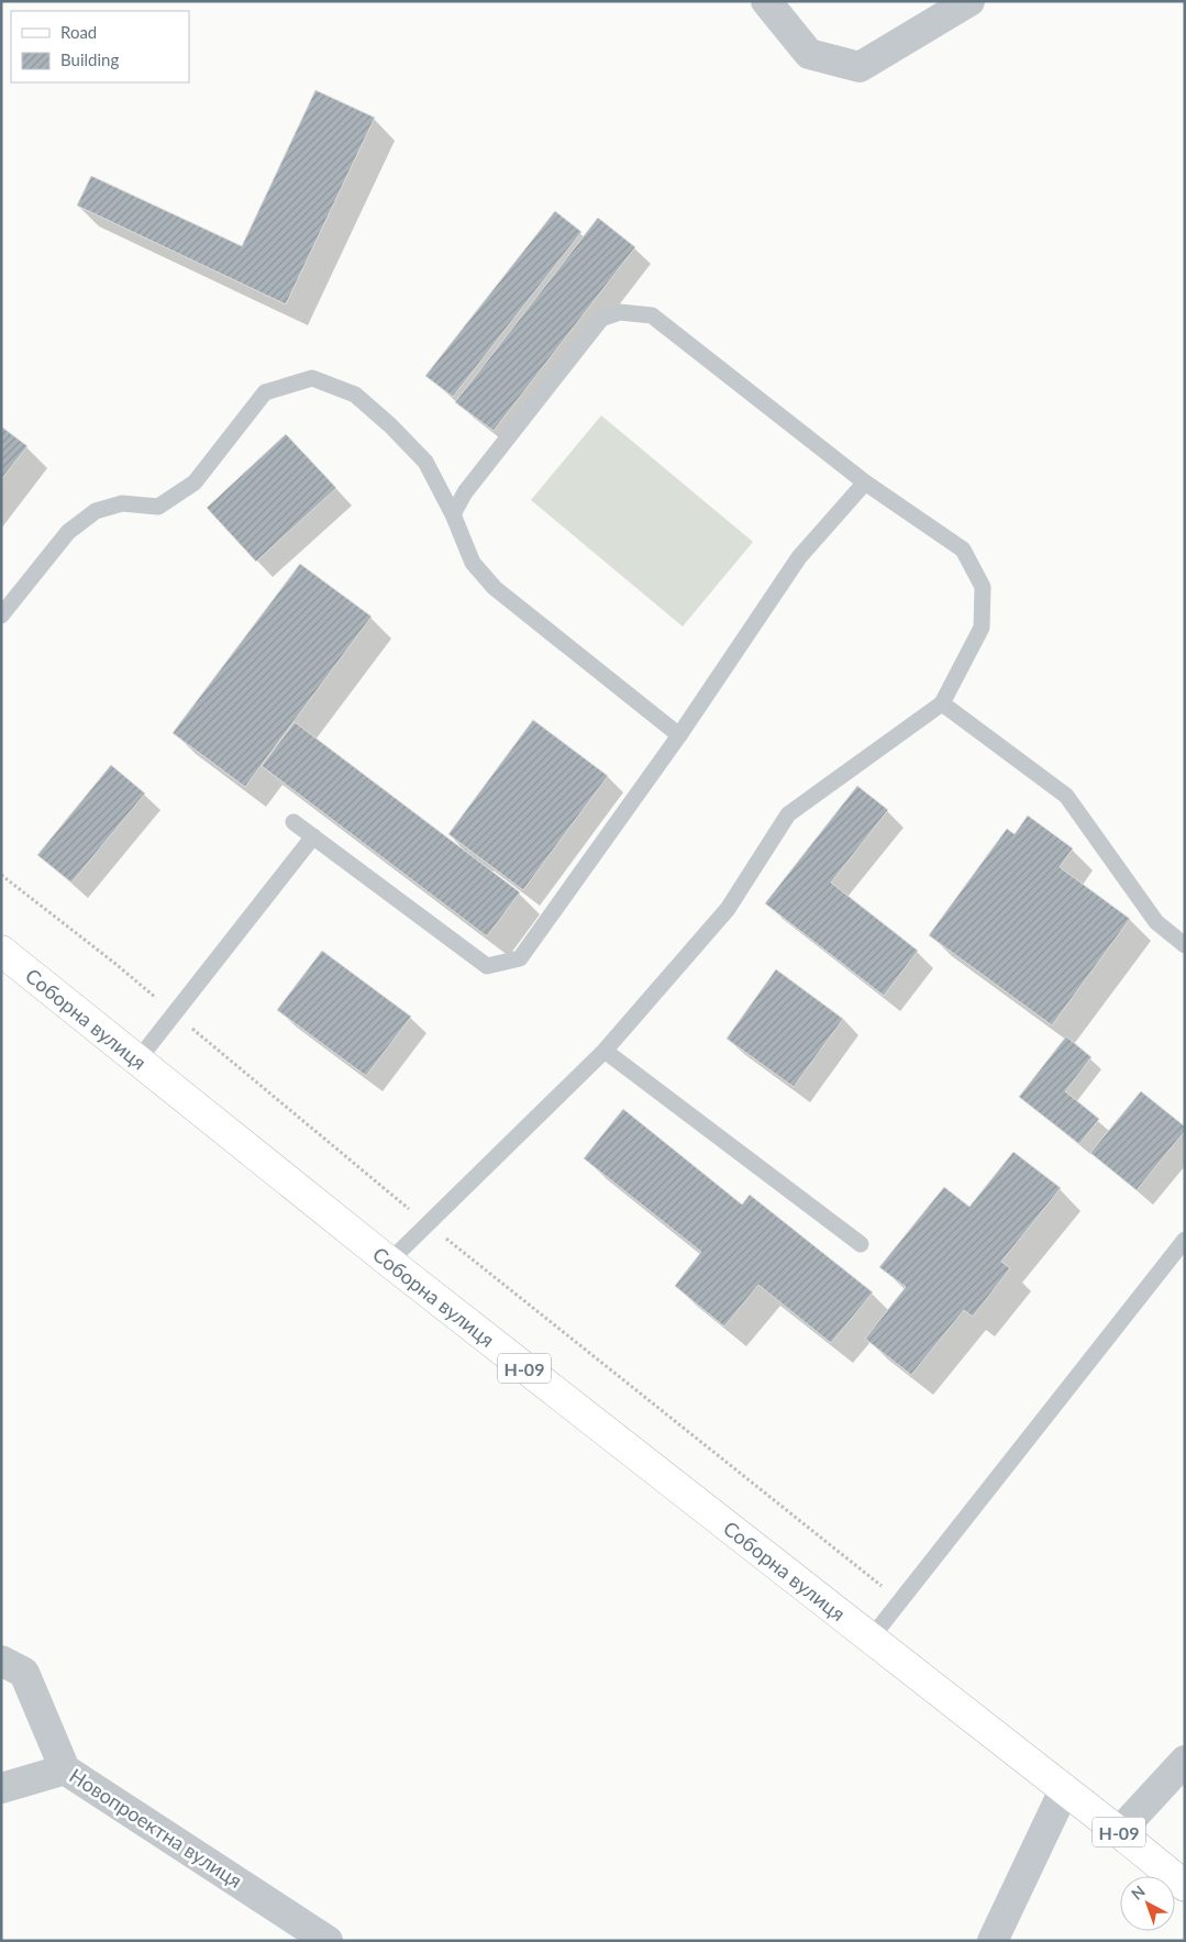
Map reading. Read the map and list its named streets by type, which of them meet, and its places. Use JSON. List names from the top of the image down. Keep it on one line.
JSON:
{"streets":{"main road":["Соборна вулиця","Н-09"],"street":["Новопроектна вулиця"]},"crossings":[["Соборна вулиця","Н-09"]],"legend":["Road","Building"],"north":"top left"}
